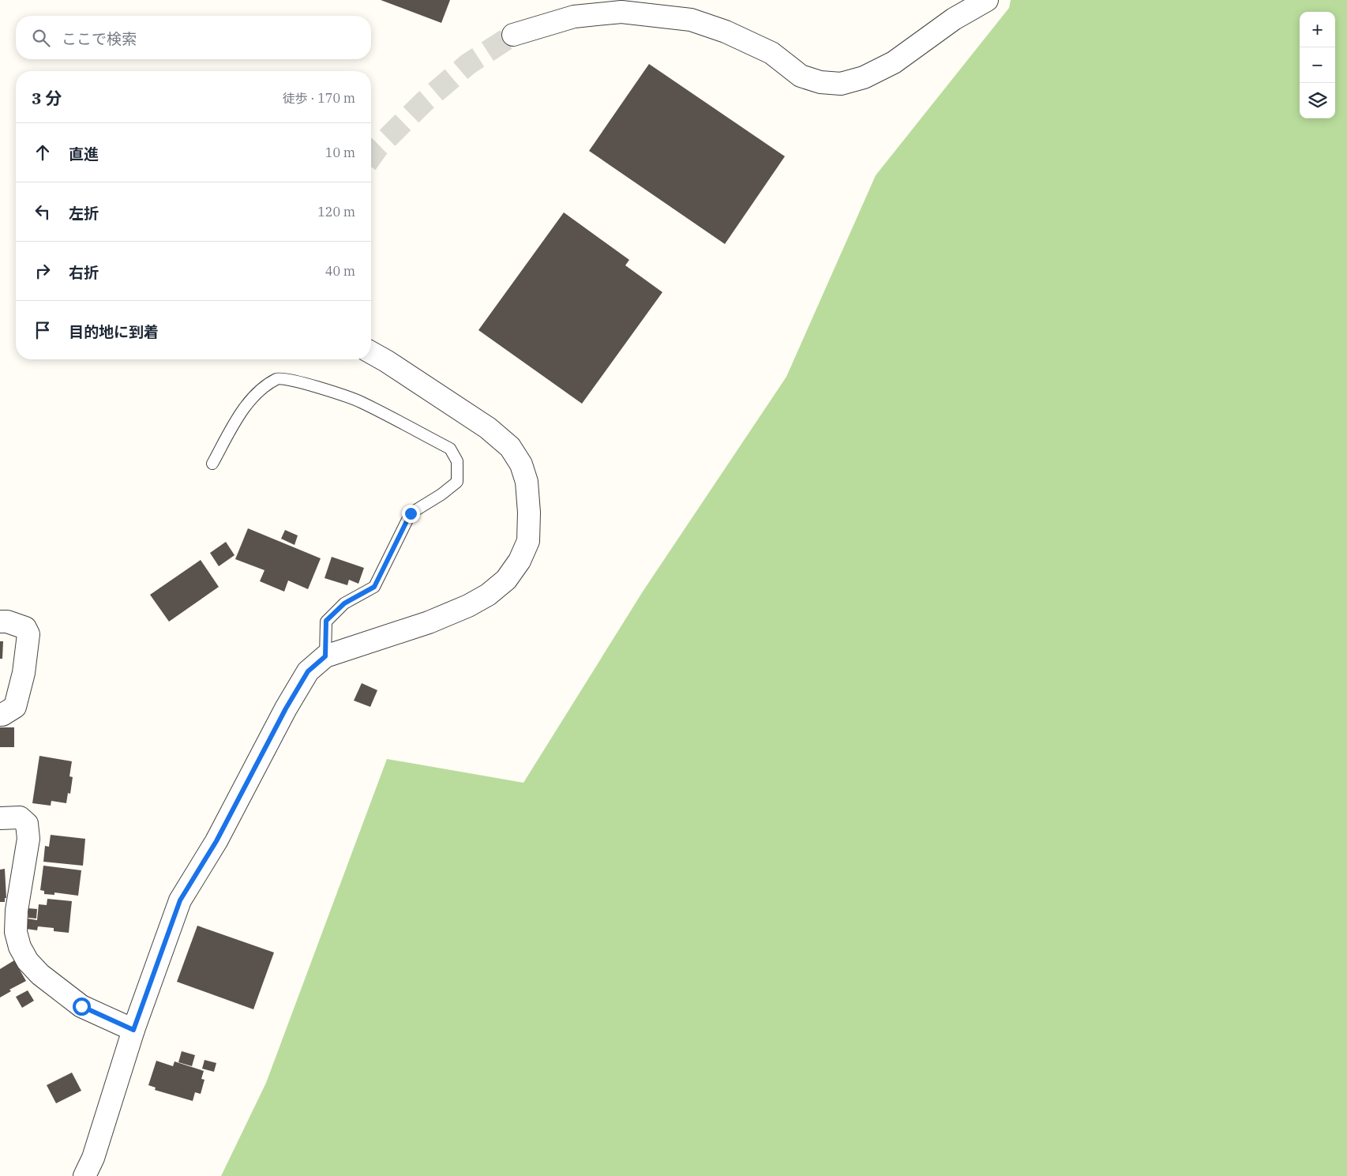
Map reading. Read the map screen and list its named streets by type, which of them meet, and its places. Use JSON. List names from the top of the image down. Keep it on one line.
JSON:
{"page":{"map_buttons":["+","−"],"search":"ここで検索","heading":["3 分","徒歩 · 170 m"],"list":[["直進","10 m"],["左折","120 m"],["右折","40 m"],"目的地に到着"]}}
